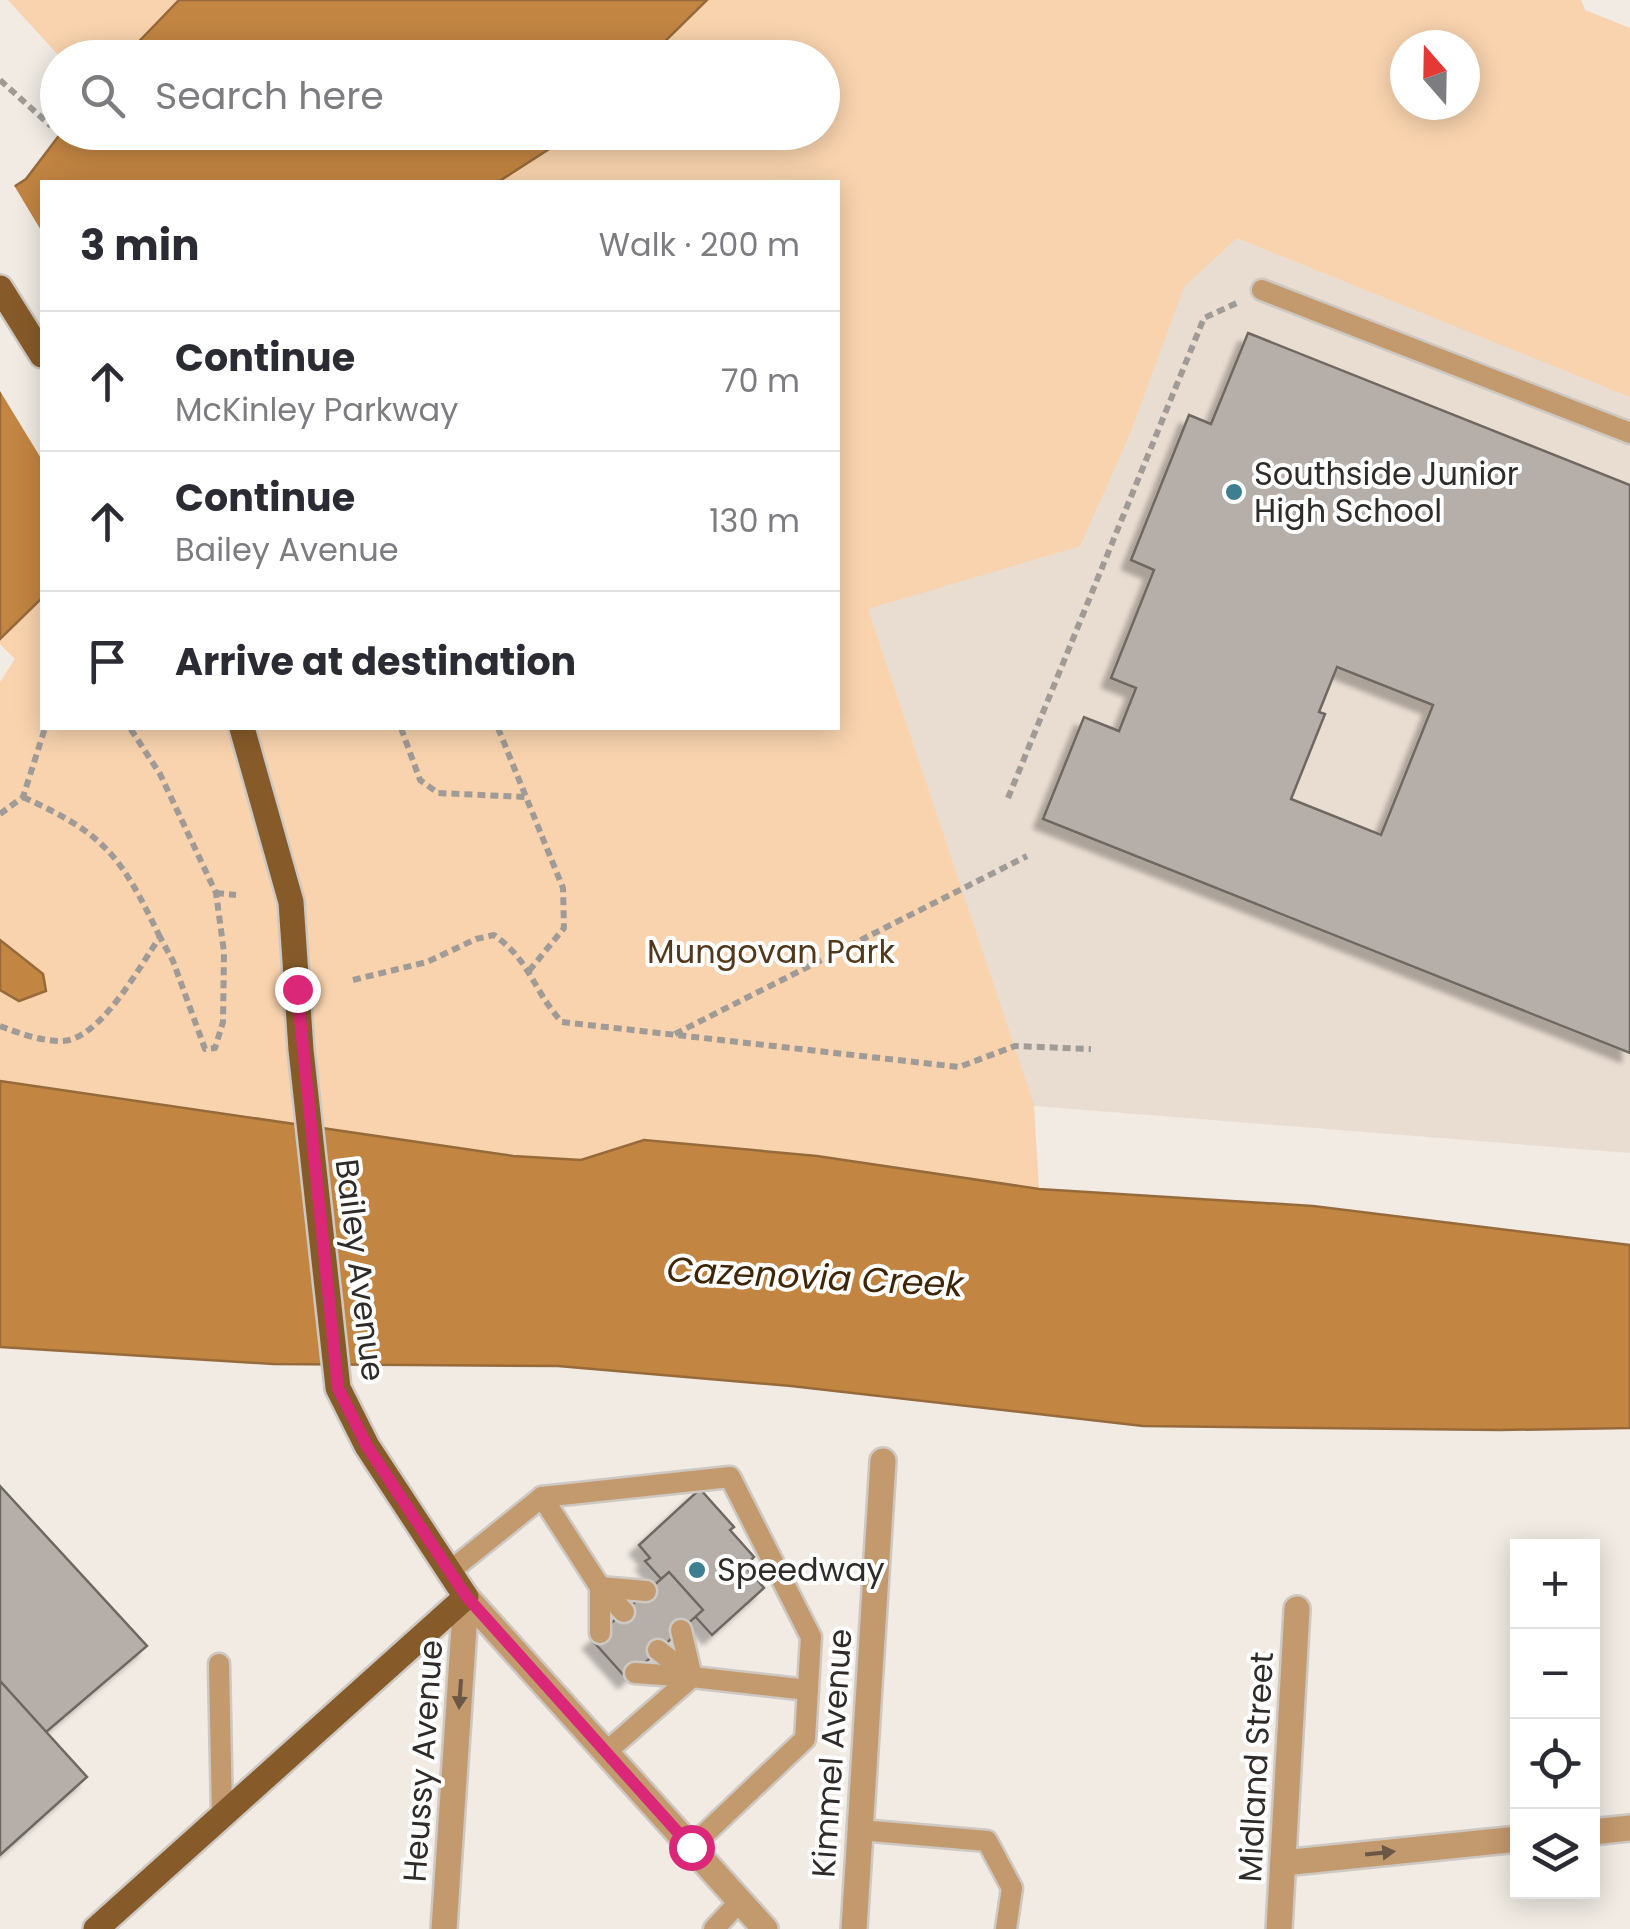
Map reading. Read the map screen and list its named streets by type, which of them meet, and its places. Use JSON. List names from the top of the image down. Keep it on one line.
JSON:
{"streets":{"main road":["Bailey Avenue"],"street":["Kimmel Avenue","Heussy Avenue","Midland Street"]},"crossings":[["Bailey Avenue","Heussy Avenue"]],"one_way":["Heussy Avenue"],"water":["Cazenovia Creek"],"parks":["Mungovan Park"],"places":["Southside Junior High School","Speedway"],"north":"top","page":{"search":"Search here","heading":["3 min","Walk · 200 m"],"list":[["Continue","McKinley Parkway","70 m"],["Continue","Bailey Avenue","130 m"],"Arrive at destination"],"map_buttons":["+","−"]}}
